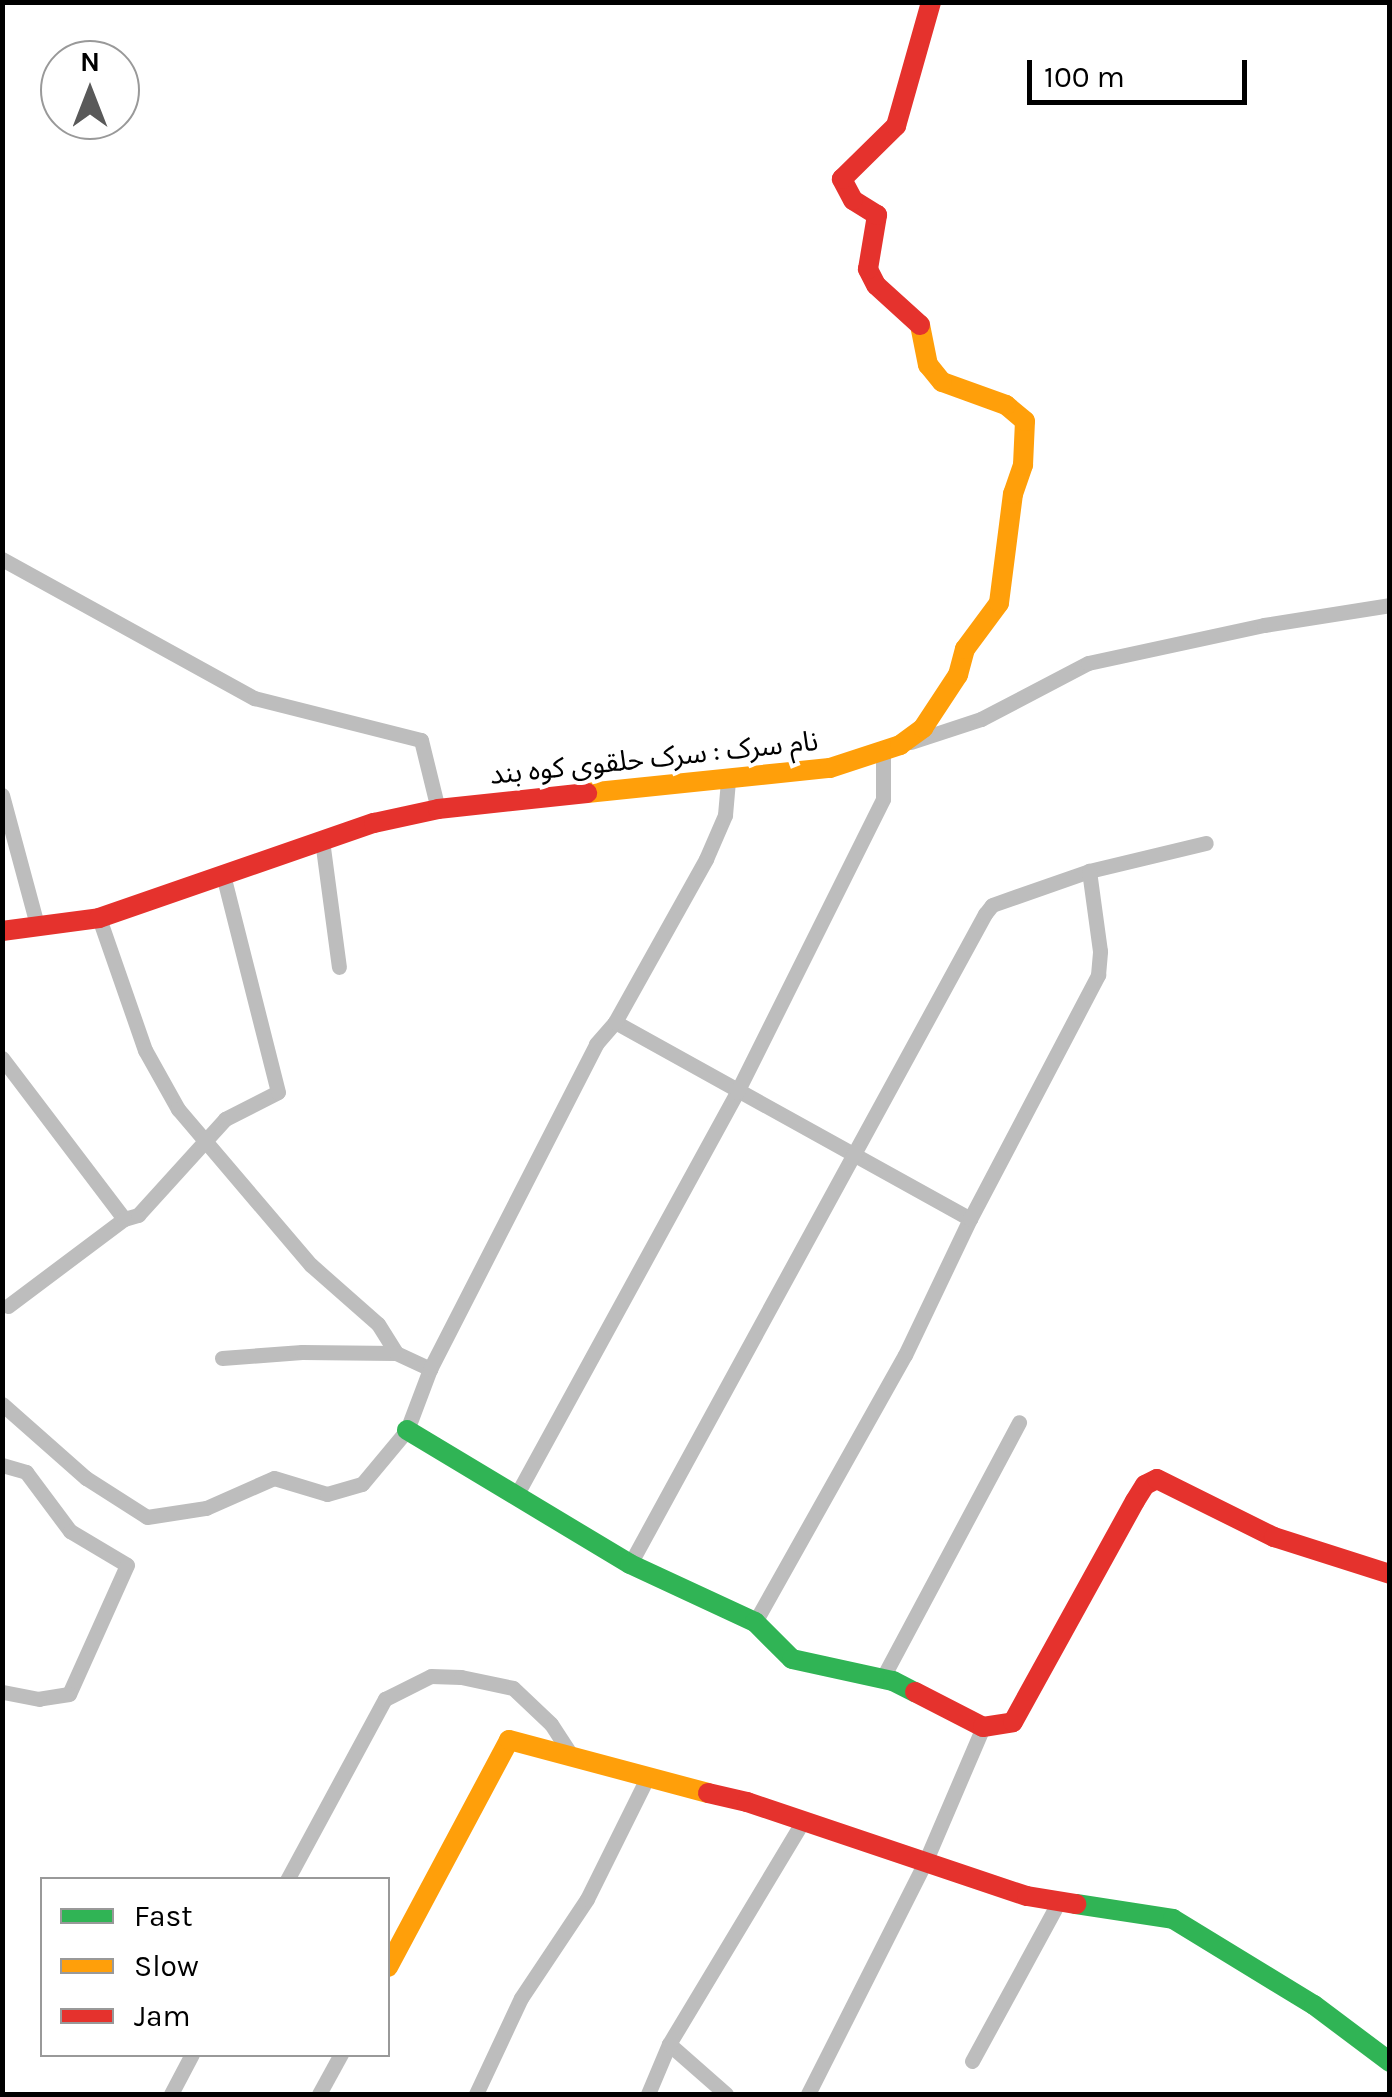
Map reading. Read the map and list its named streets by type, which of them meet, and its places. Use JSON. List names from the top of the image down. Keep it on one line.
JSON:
{"streets":{"street":["نام سرک : سرک حلقوی کوه بند"]},"legend":["Fast","Slow","Jam"],"scale_bar":"100 m","north":"top"}
